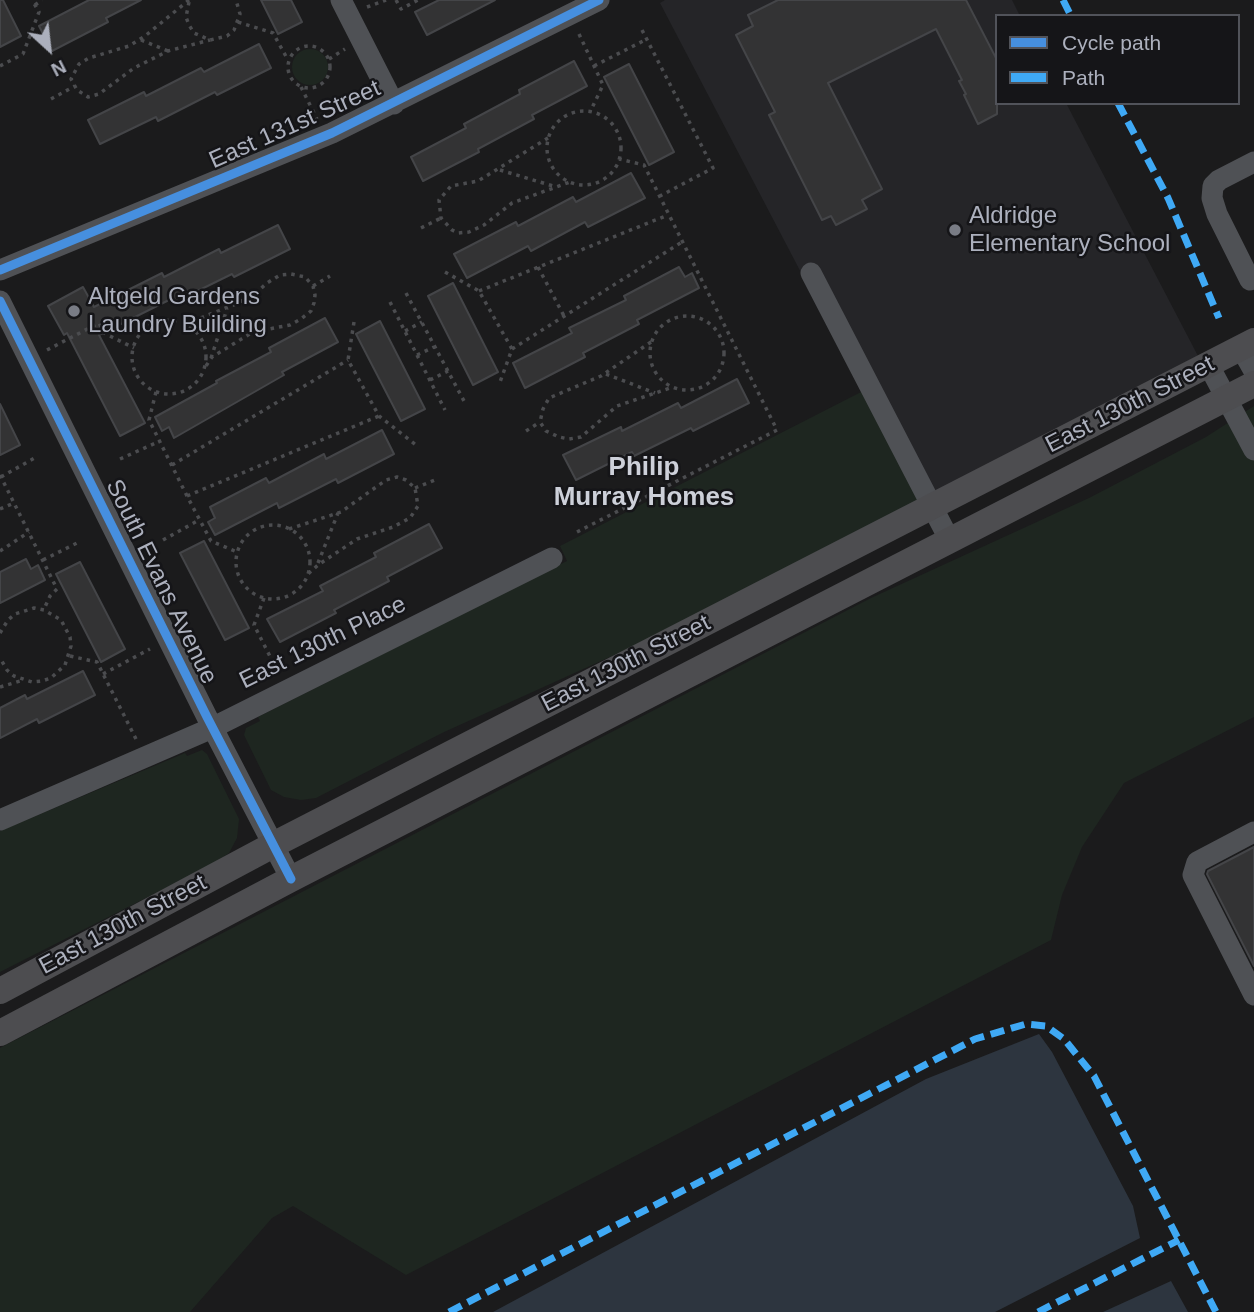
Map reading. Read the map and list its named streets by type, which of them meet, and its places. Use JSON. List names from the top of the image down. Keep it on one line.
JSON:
{"streets":{"main road":["East 130th Street"],"street":["East 131st Street","South Evans Avenue","East 130th Place"]},"crossings":[["East 130th Street","South Evans Avenue"],["South Evans Avenue","East 130th Place"]],"districts":["Philip Murray Homes"],"places":["Aldridge Elementary School","Altgeld Gardens Laundry Building"],"legend":["Cycle path","Path"],"north":"bottom right"}
